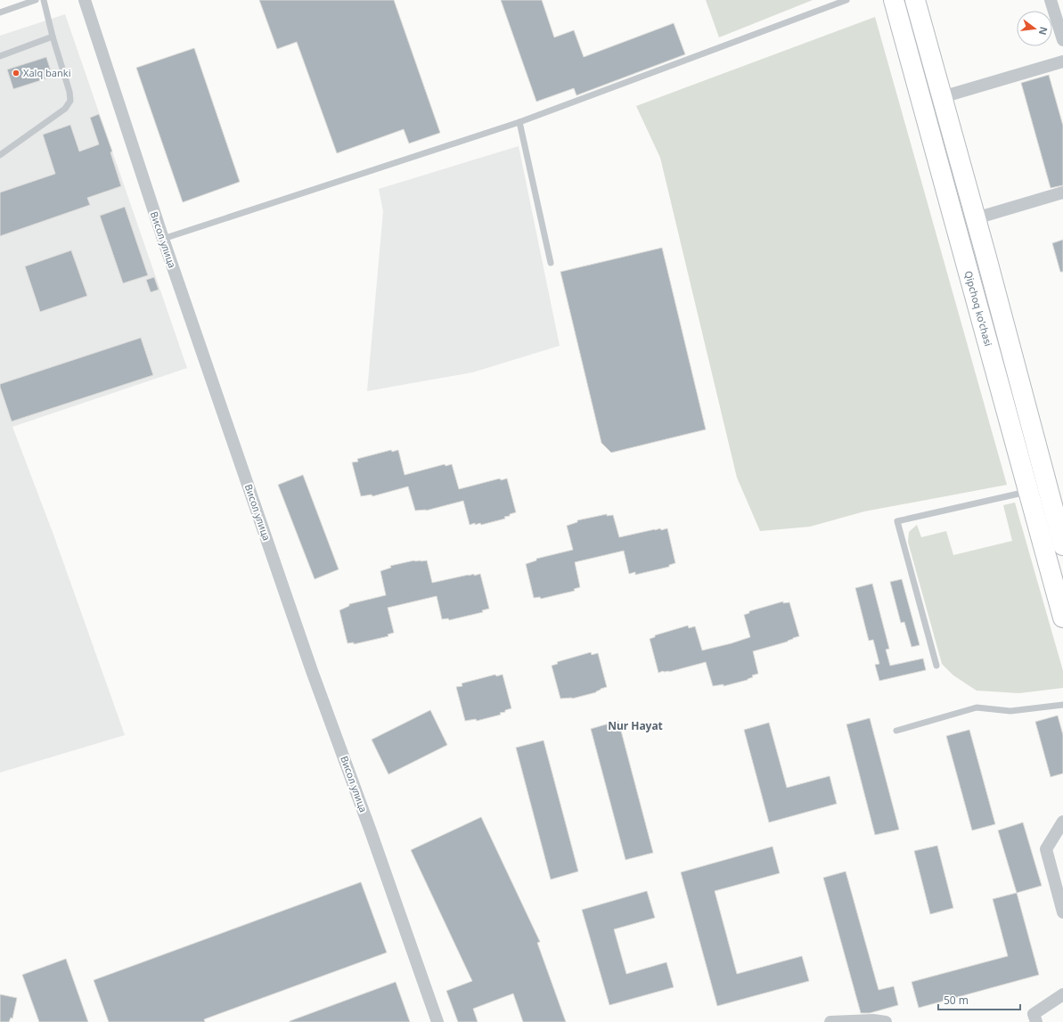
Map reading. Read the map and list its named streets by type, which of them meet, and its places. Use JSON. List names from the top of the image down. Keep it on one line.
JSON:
{"streets":{"main road":["Qipchoq ko'chasi"],"street":["Висол улица"]},"districts":["Nur Hayat"],"places":["Xalq banki"],"scale_bar":"50 m","north":"right"}
